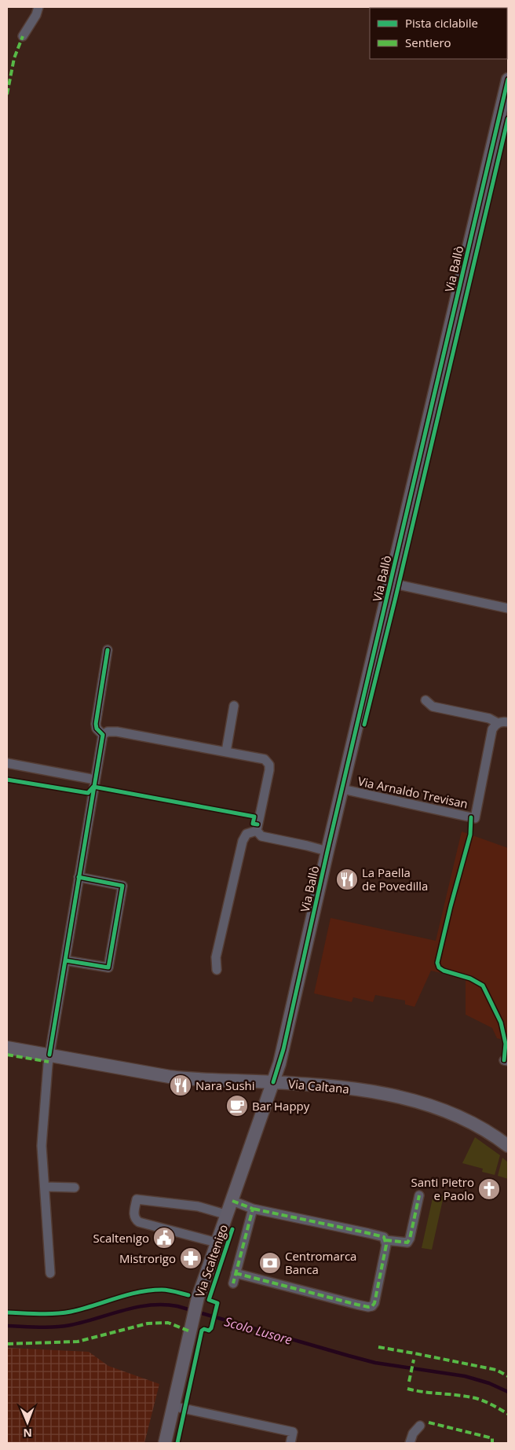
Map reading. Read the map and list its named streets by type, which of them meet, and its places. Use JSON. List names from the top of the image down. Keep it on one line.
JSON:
{"streets":{"main road":["Via Ballò","Via Caltana","Via Scaltenigo"],"street":["Via Arnaldo Trevisan"]},"crossings":[["Via Ballò","Via Arnaldo Trevisan"],["Via Ballò","Via Caltana"],["Via Ballò","Via Scaltenigo"],["Via Caltana","Via Scaltenigo"]],"water":["Scolo Lusore"],"places":{"restaurant":["La Paella de Povedilla","Nara Sushi"],"cafe":["Bar Happy"],"church":["Santi Pietro e Paolo"],"public building":["Scaltenigo"],"pharmacy":["Mistrorigo"],"bank":["Centromarca Banca"]},"legend":["Pista ciclabile","Sentiero"],"north":"bottom"}
